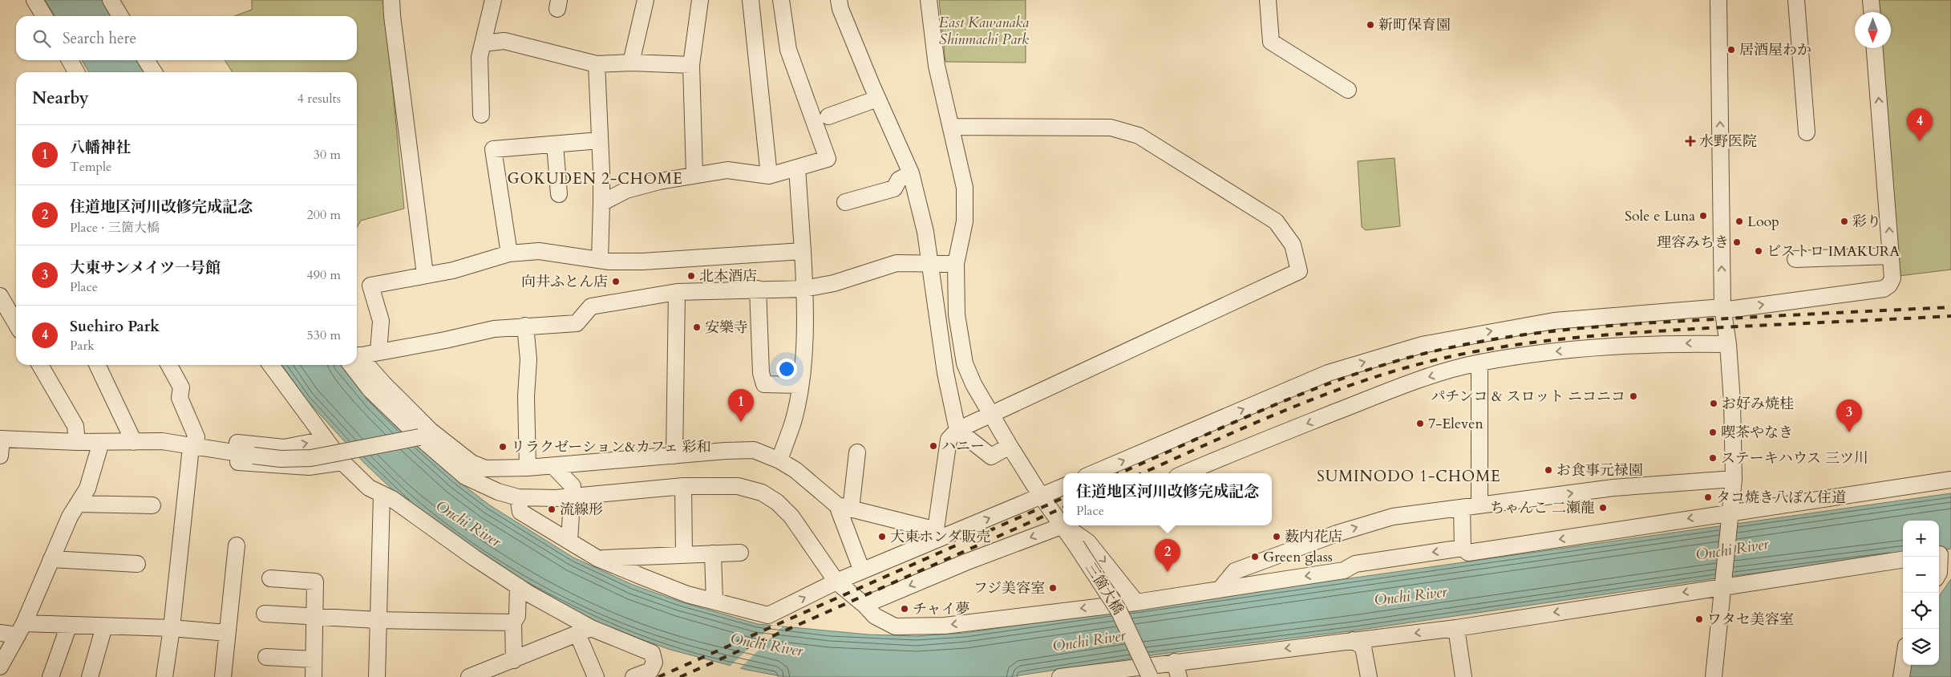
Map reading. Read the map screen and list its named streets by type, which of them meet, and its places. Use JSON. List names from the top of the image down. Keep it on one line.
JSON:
{"streets":{"street":["三箇大橋"]},"districts":["GOKUDEN 2-CHOME","SUMINODO 1-CHOME"],"water":["Onchi River"],"parks":["East Kawanaka Shinmachi Park"],"places":{"other":["新町保育園","居酒屋わか","Sole e Luna","Loop","彩り","理容みちき","ビストロ IMAKURA","北本酒店","向井ふとん店","安樂寺","パチンコ & スロット ニコニコ","お好み焼桂","7-Eleven","喫茶やなき","ハニー","リラクゼーション&カフェ 彩和","ステーキハウス 三ツ川","お食事元禄園","タコ焼き八ぽん住道","ちゃんこ 二瀬龍","流線形","大東ホンダ販売","薮内花店","Green glass","フジ美容室","チャイ夢","ワタセ美容室"],"health":["水野医院"]},"north":"bottom","page":{"search":"Search here","heading":["Nearby","4 results"],"pins":["4","1","3","2"],"list":[{"mark":"1","name":"八幡神社","note":"Temple","value":"30 m"},{"mark":"2","name":"住道地区河川改修完成記念","note":"Place · 三箇大橋","value":"200 m"},{"mark":"3","name":"大東サンメイツ一号館","note":"Place","value":"490 m"},{"mark":"4","name":"Suehiro Park","note":"Park","value":"530 m"}],"popup":["住道地区河川改修完成記念","Place"],"map_buttons":["+","−"]}}
